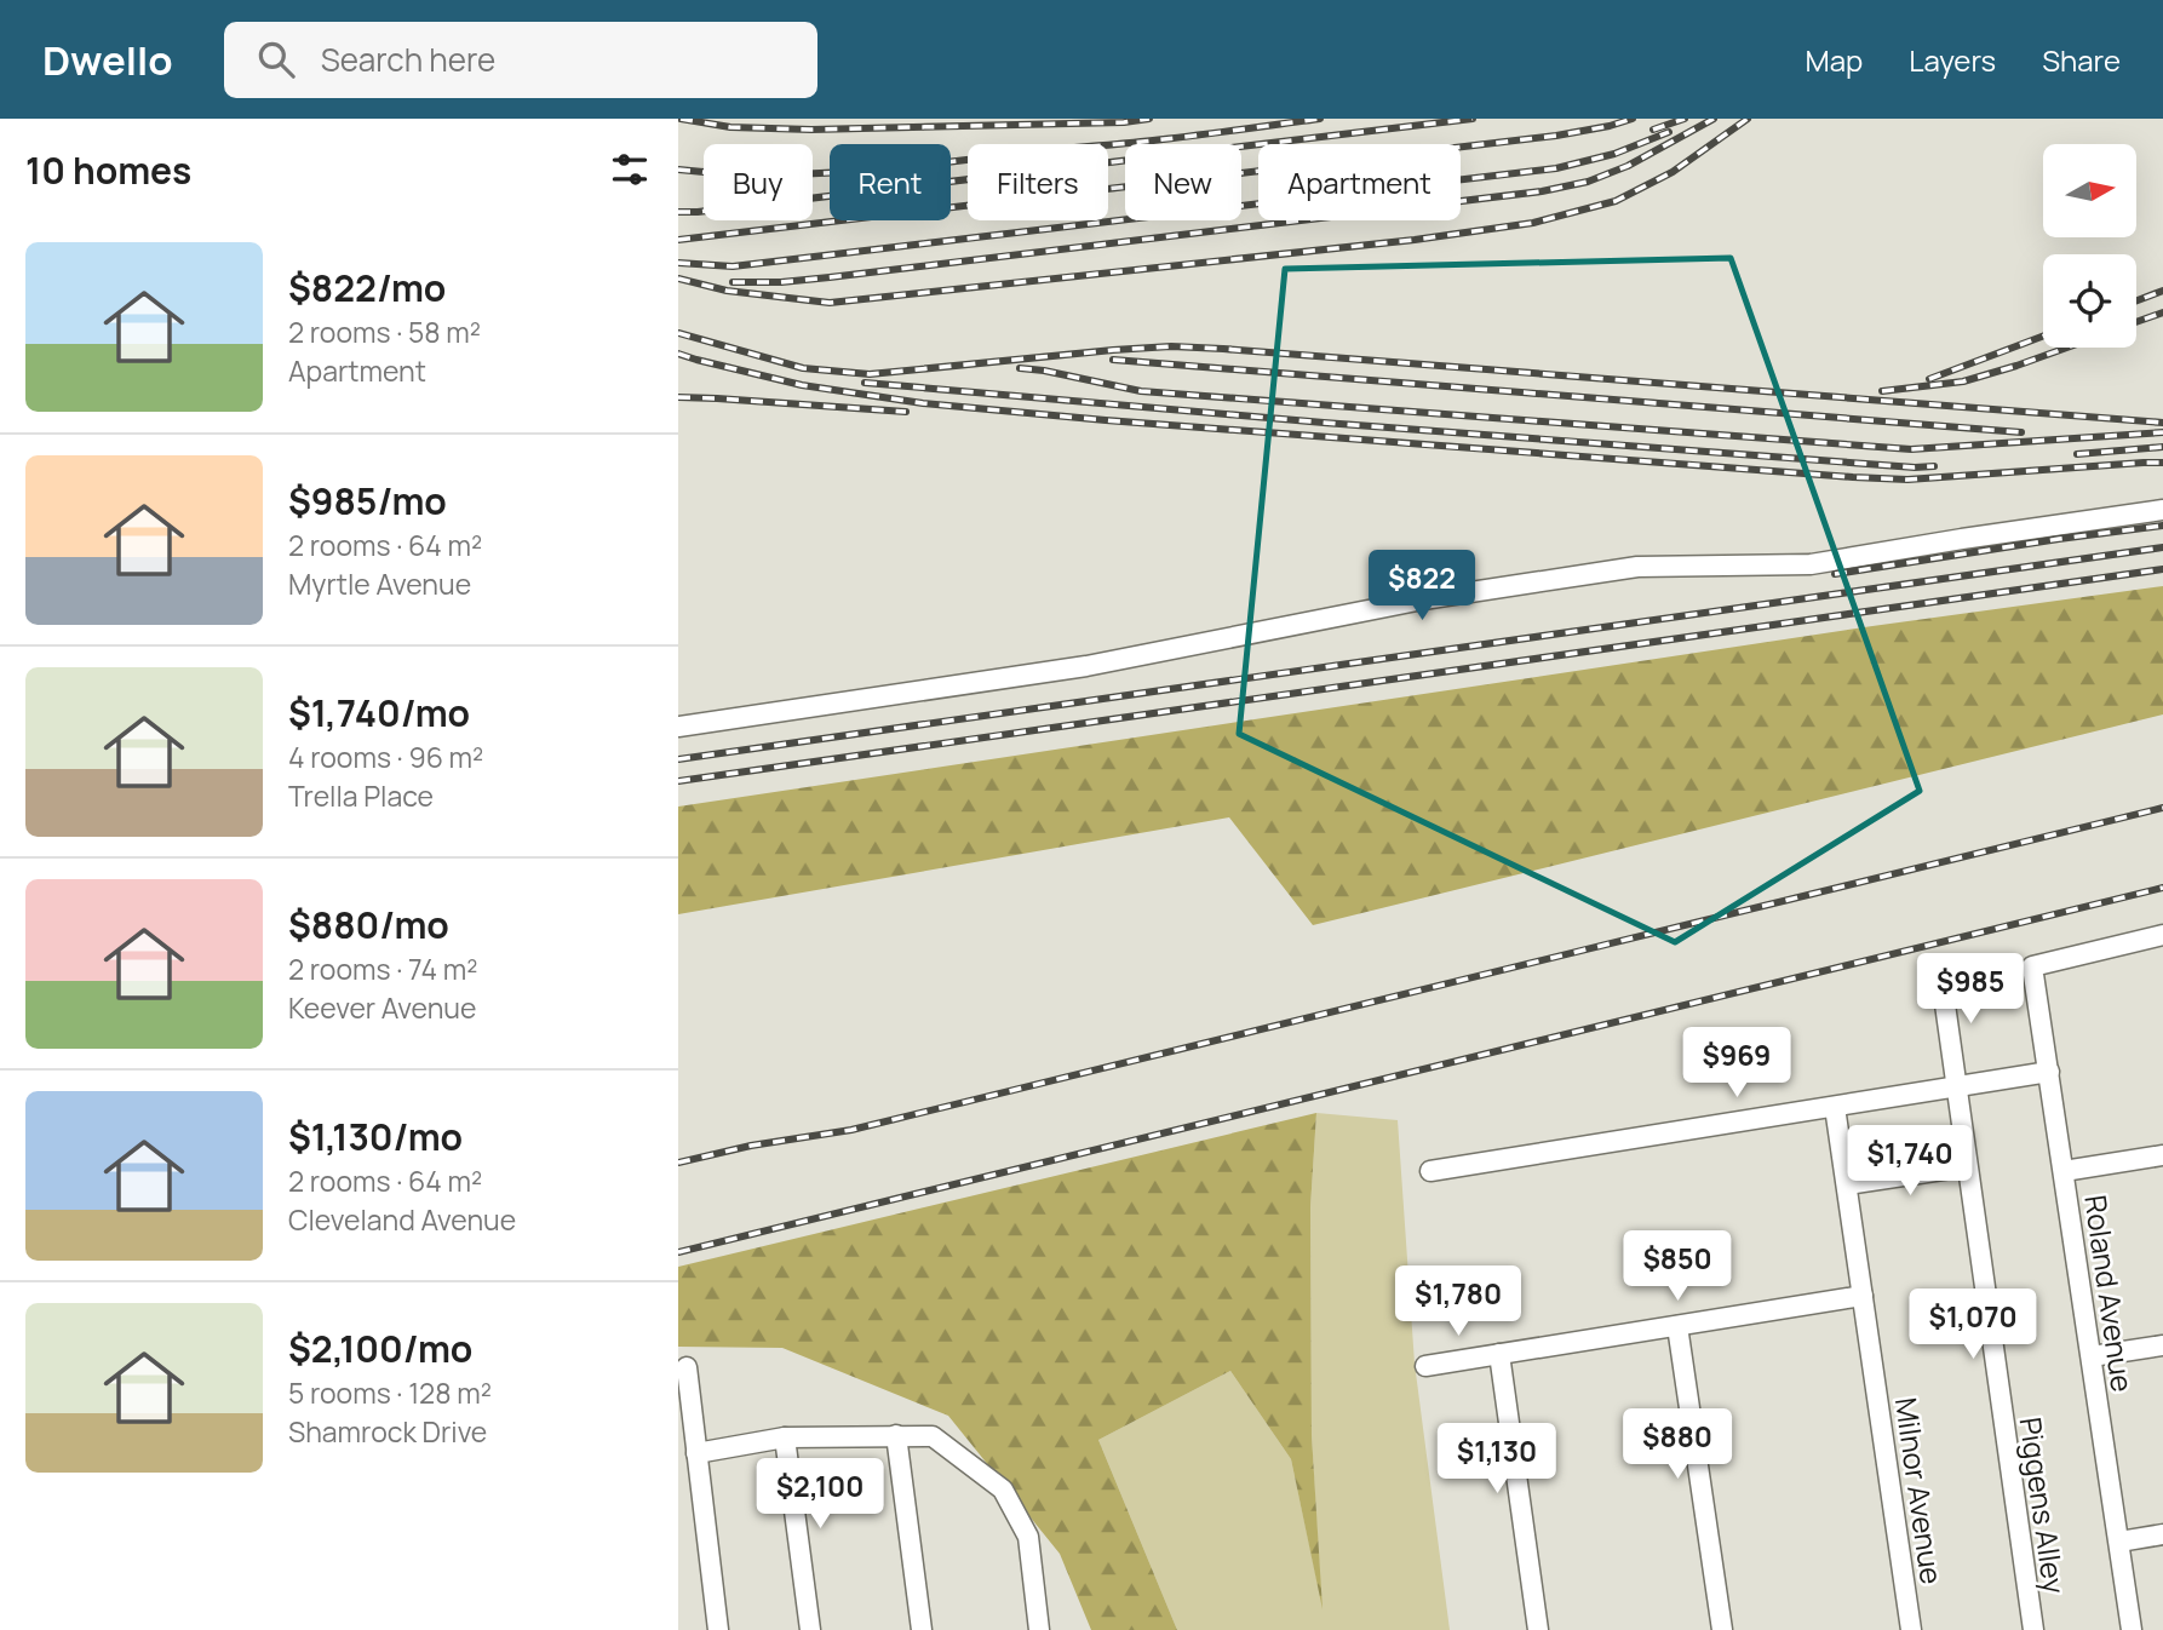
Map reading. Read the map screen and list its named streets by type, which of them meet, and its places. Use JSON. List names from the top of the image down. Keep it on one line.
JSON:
{"streets":{"street":["Roland Avenue","Milnor Avenue","Piggens Alley"]},"north":"right","page":{"header":"Dwello","search":"Search here","nav":["Map","Layers","Share"],"heading":"10 homes","chip":["Buy","Rent","Filters","New","Apartment"],"list":[{"name":"$822/mo","note":"2 rooms · 58 m² · Apartment"},{"name":"$985/mo","note":"2 rooms · 64 m² · Myrtle Avenue"},{"name":"$1,740/mo","note":"4 rooms · 96 m² · Trella Place"},{"name":"$880/mo","note":"2 rooms · 74 m² · Keever Avenue"},{"name":"$1,130/mo","note":"2 rooms · 64 m² · Cleveland Avenue"},{"name":"$2,100/mo","note":"5 rooms · 128 m² · Shamrock Drive"}],"price":["$822","$985","$969","$1,740","$850","$1,780","$1,070","$880","$1,130","$2,100"]}}
